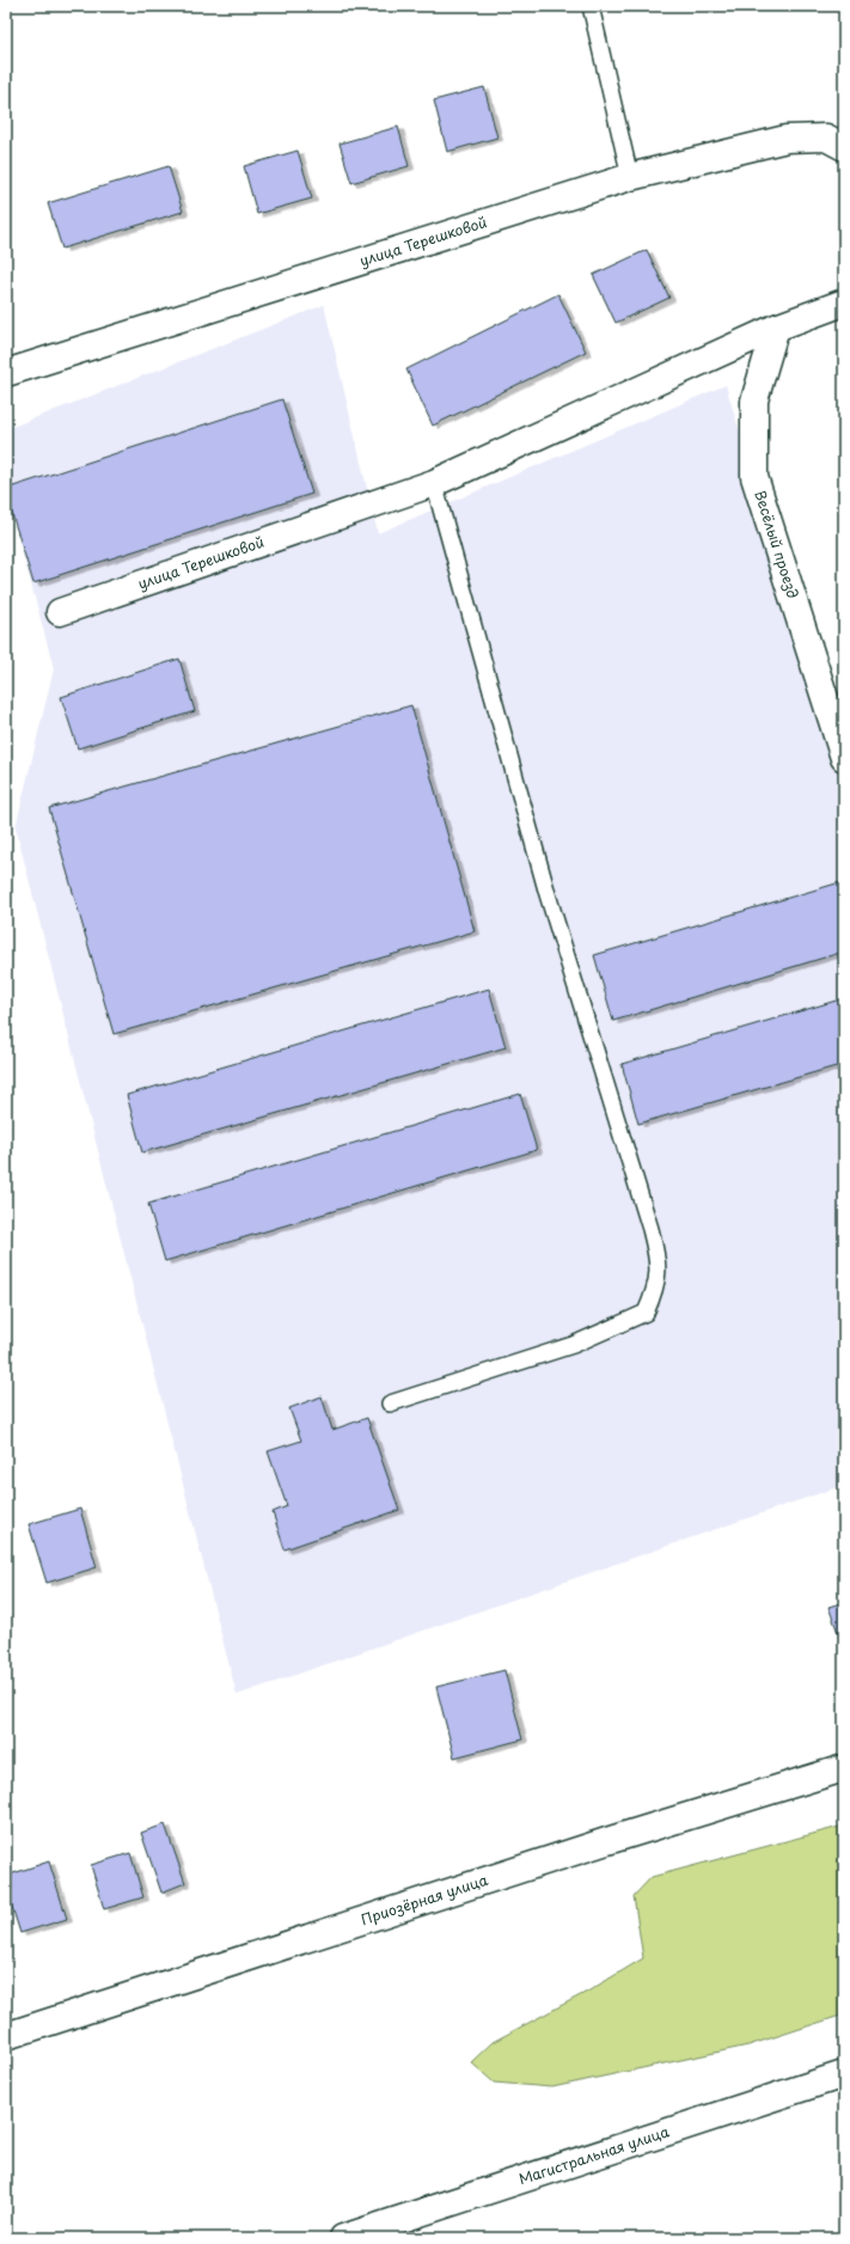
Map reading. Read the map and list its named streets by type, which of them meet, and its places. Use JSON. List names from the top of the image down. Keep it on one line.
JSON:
{"streets":{"street":["улица Терешковой","Весёлый проезд","Приозёрная улица","Магистральная улица"]},"crossings":[["улица Терешковой","Весёлый проезд"]]}
